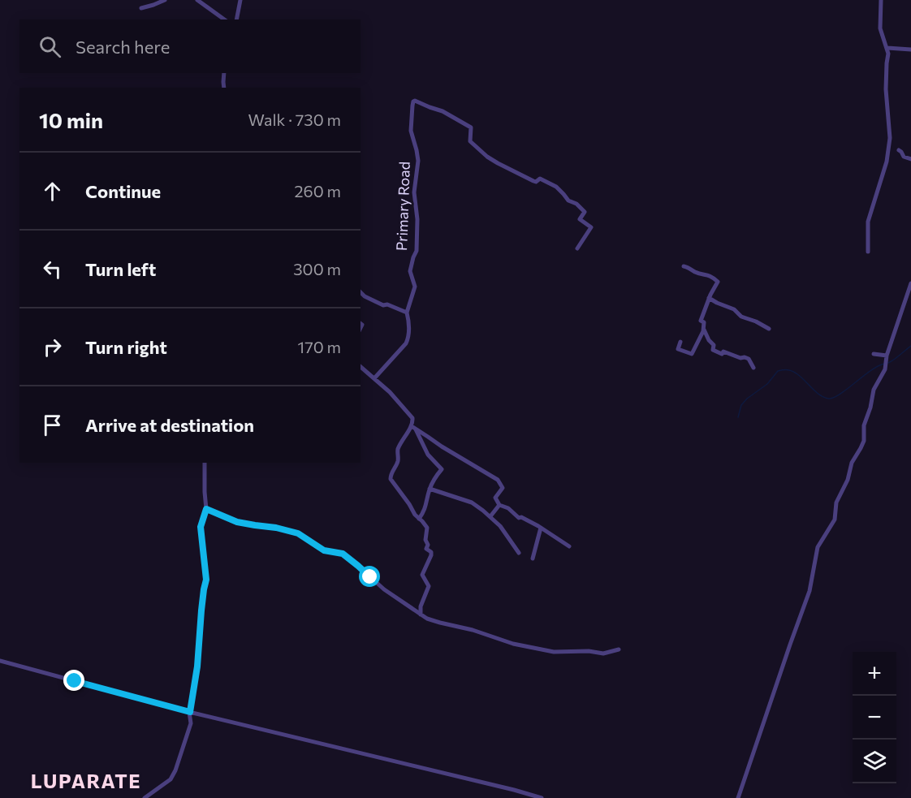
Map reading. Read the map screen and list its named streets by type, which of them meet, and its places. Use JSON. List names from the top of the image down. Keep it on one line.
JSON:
{"streets":{"street":["Primary Road"]},"districts":["LUPARATE"],"page":{"search":"Search here","heading":["10 min","Walk · 730 m"],"list":[["Continue","260 m"],["Turn left","300 m"],["Turn right","170 m"],"Arrive at destination"],"map_buttons":["+","−"]}}
